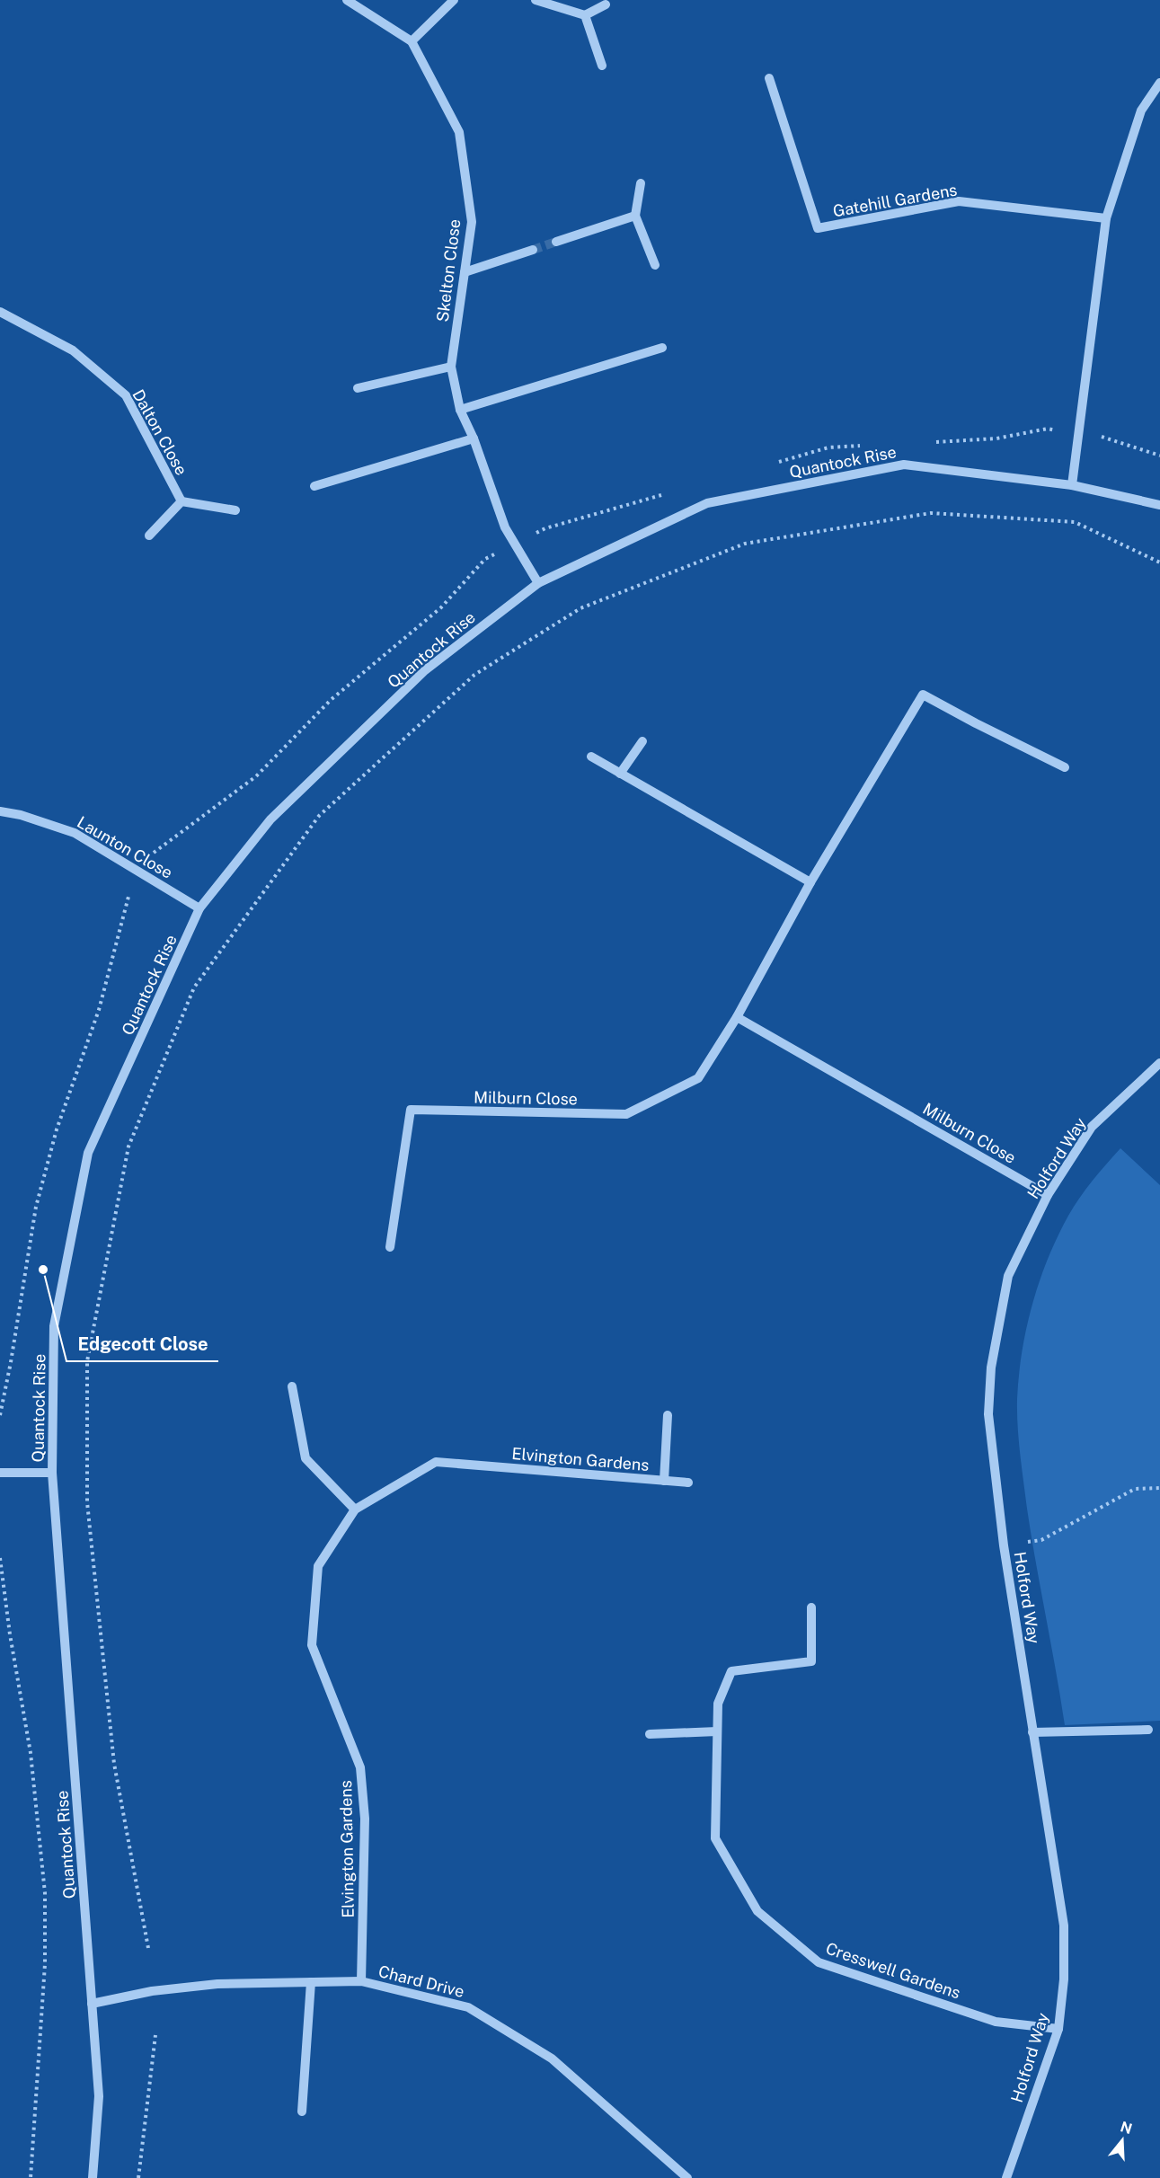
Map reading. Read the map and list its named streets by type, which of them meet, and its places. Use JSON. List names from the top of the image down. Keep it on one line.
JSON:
{"streets":{"street":["Gatehill Gardens","Skelton Close","Dalton Close","Quantock Rise","Launton Close","Milburn Close","Holford Way","Elvington Gardens","Cresswell Gardens","Chard Drive"]},"crossings":[["Skelton Close","Quantock Rise"],["Quantock Rise","Launton Close"],["Quantock Rise","Chard Drive"],["Milburn Close","Holford Way"],["Holford Way","Cresswell Gardens"],["Elvington Gardens","Chard Drive"]],"places":["Edgecott Close"],"north":"top"}
